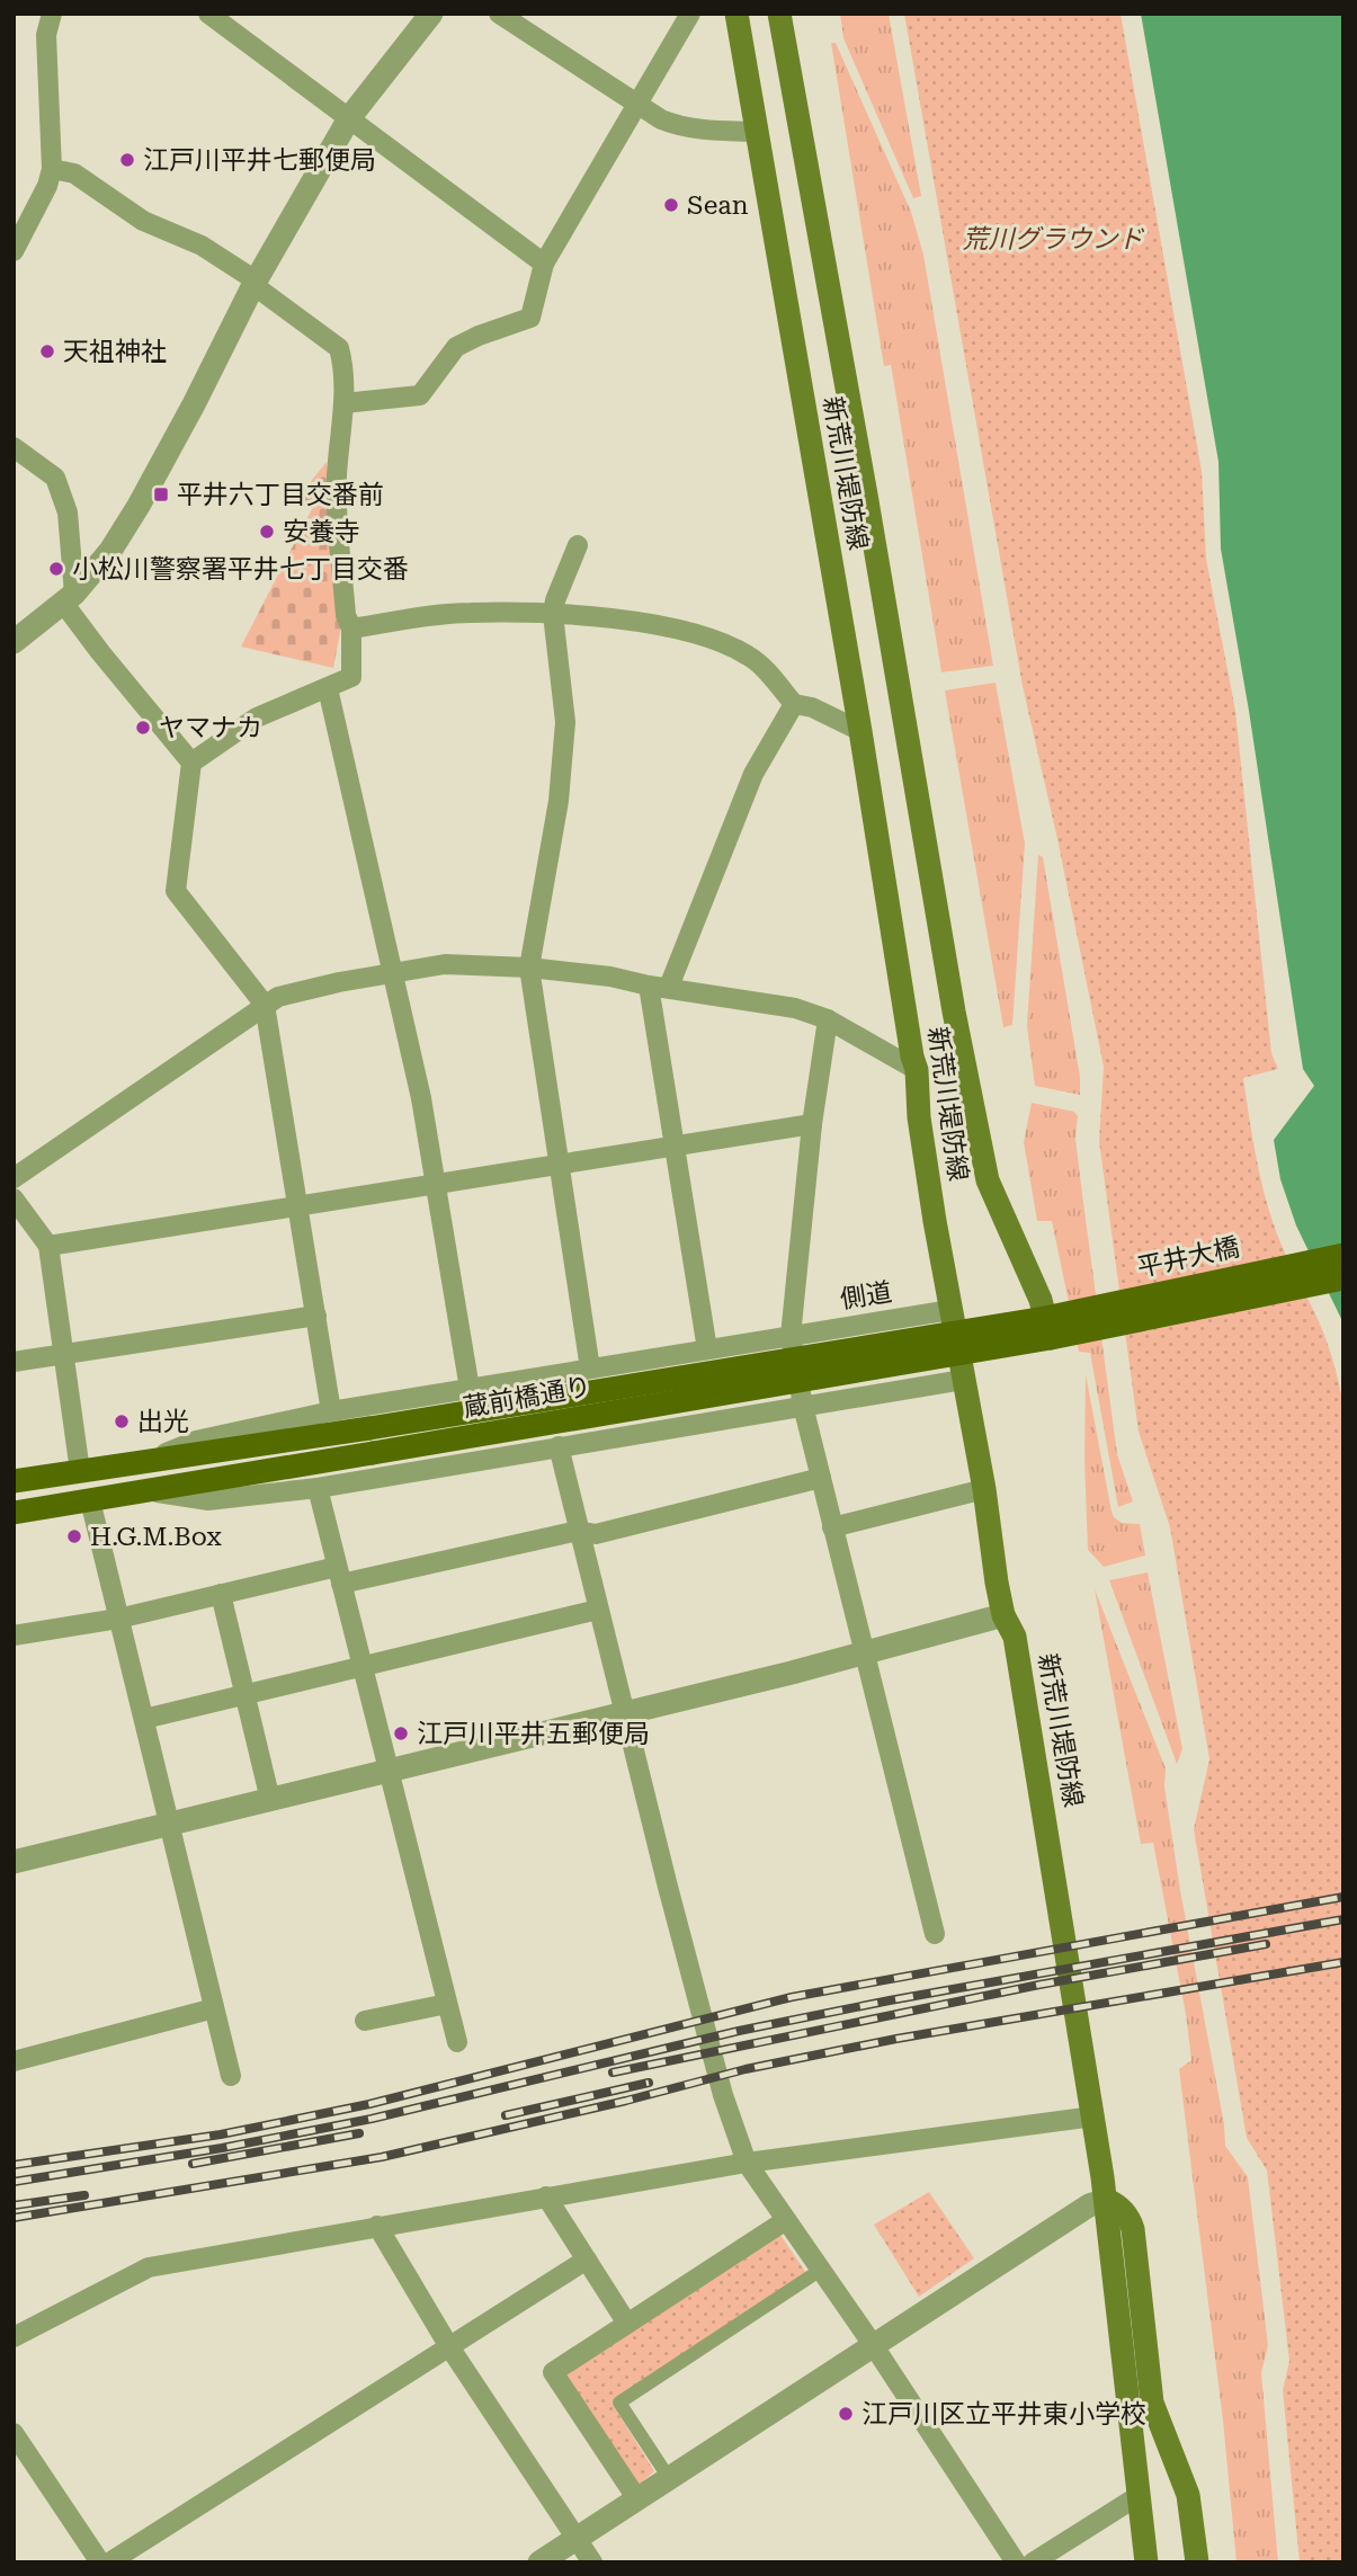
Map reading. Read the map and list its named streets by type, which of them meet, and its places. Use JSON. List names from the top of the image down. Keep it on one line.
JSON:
{"streets":{"main road":["新荒川堤防線","平井大橋","蔵前橋通り"],"street":["側道"]},"crossings":[["新荒川堤防線","平井大橋"],["新荒川堤防線","側道"],["新荒川堤防線","蔵前橋通り"],["平井大橋","蔵前橋通り"],["側道","蔵前橋通り"]],"parks":["荒川グラウンド"],"places":{"other":["江戸川平井七郵便局","Sean","天祖神社","安養寺","小松川警察署平井七丁目交番","ヤマナカ","出光","H.G.M.Box","江戸川平井五郵便局","江戸川区立平井東小学校"],"transit":["平井六丁目交番前"]}}
